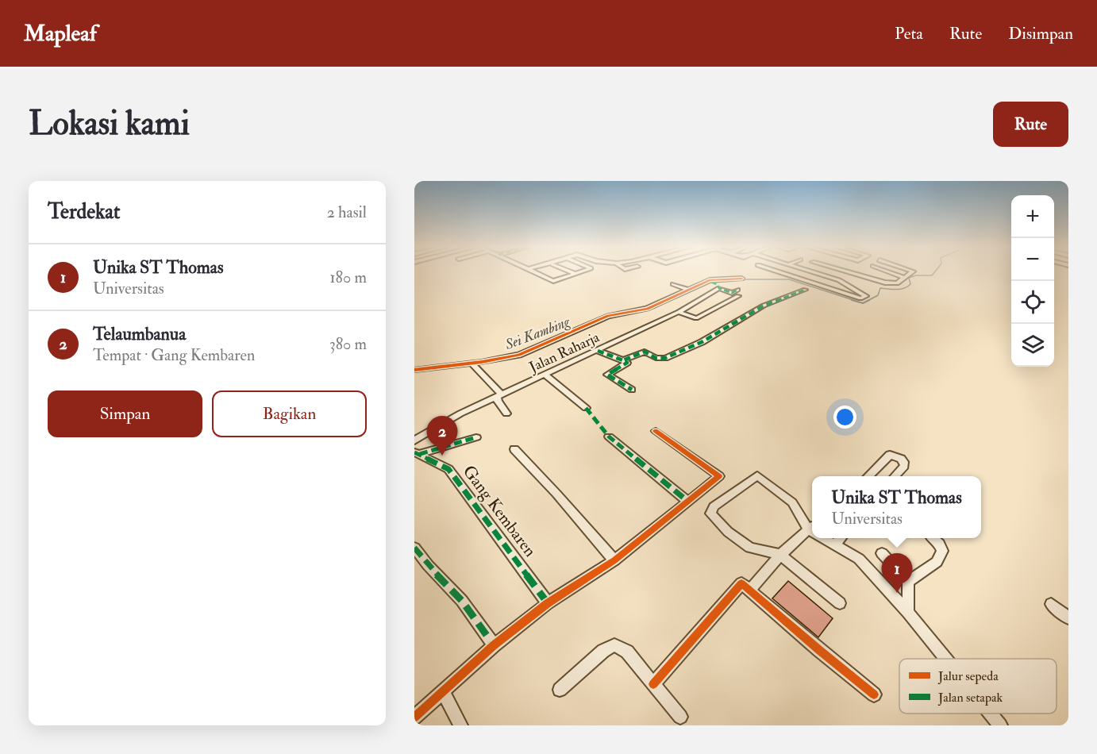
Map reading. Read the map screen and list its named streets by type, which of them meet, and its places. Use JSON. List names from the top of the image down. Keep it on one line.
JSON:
{"streets":{"street":["Jalan Raharja","Gang Kembaren"]},"water":["Sei Kambing"],"legend":["Jalur sepeda","Jalan setapak"],"page":{"header":"Mapleaf","nav":["Peta","Rute","Disimpan"],"buttons":["Rute",["Simpan","Bagikan"]],"title":"Lokasi kami","heading":["Terdekat","2 hasil"],"map_buttons":["+","−"],"list":[{"mark":"1","name":"Unika ST Thomas","note":"Universitas","value":"180 m"},{"mark":"2","name":"Telaumbanua","note":"Tempat · Gang Kembaren","value":"380 m"}],"pins":["2","1"],"popup":["Unika ST Thomas","Universitas"]}}
